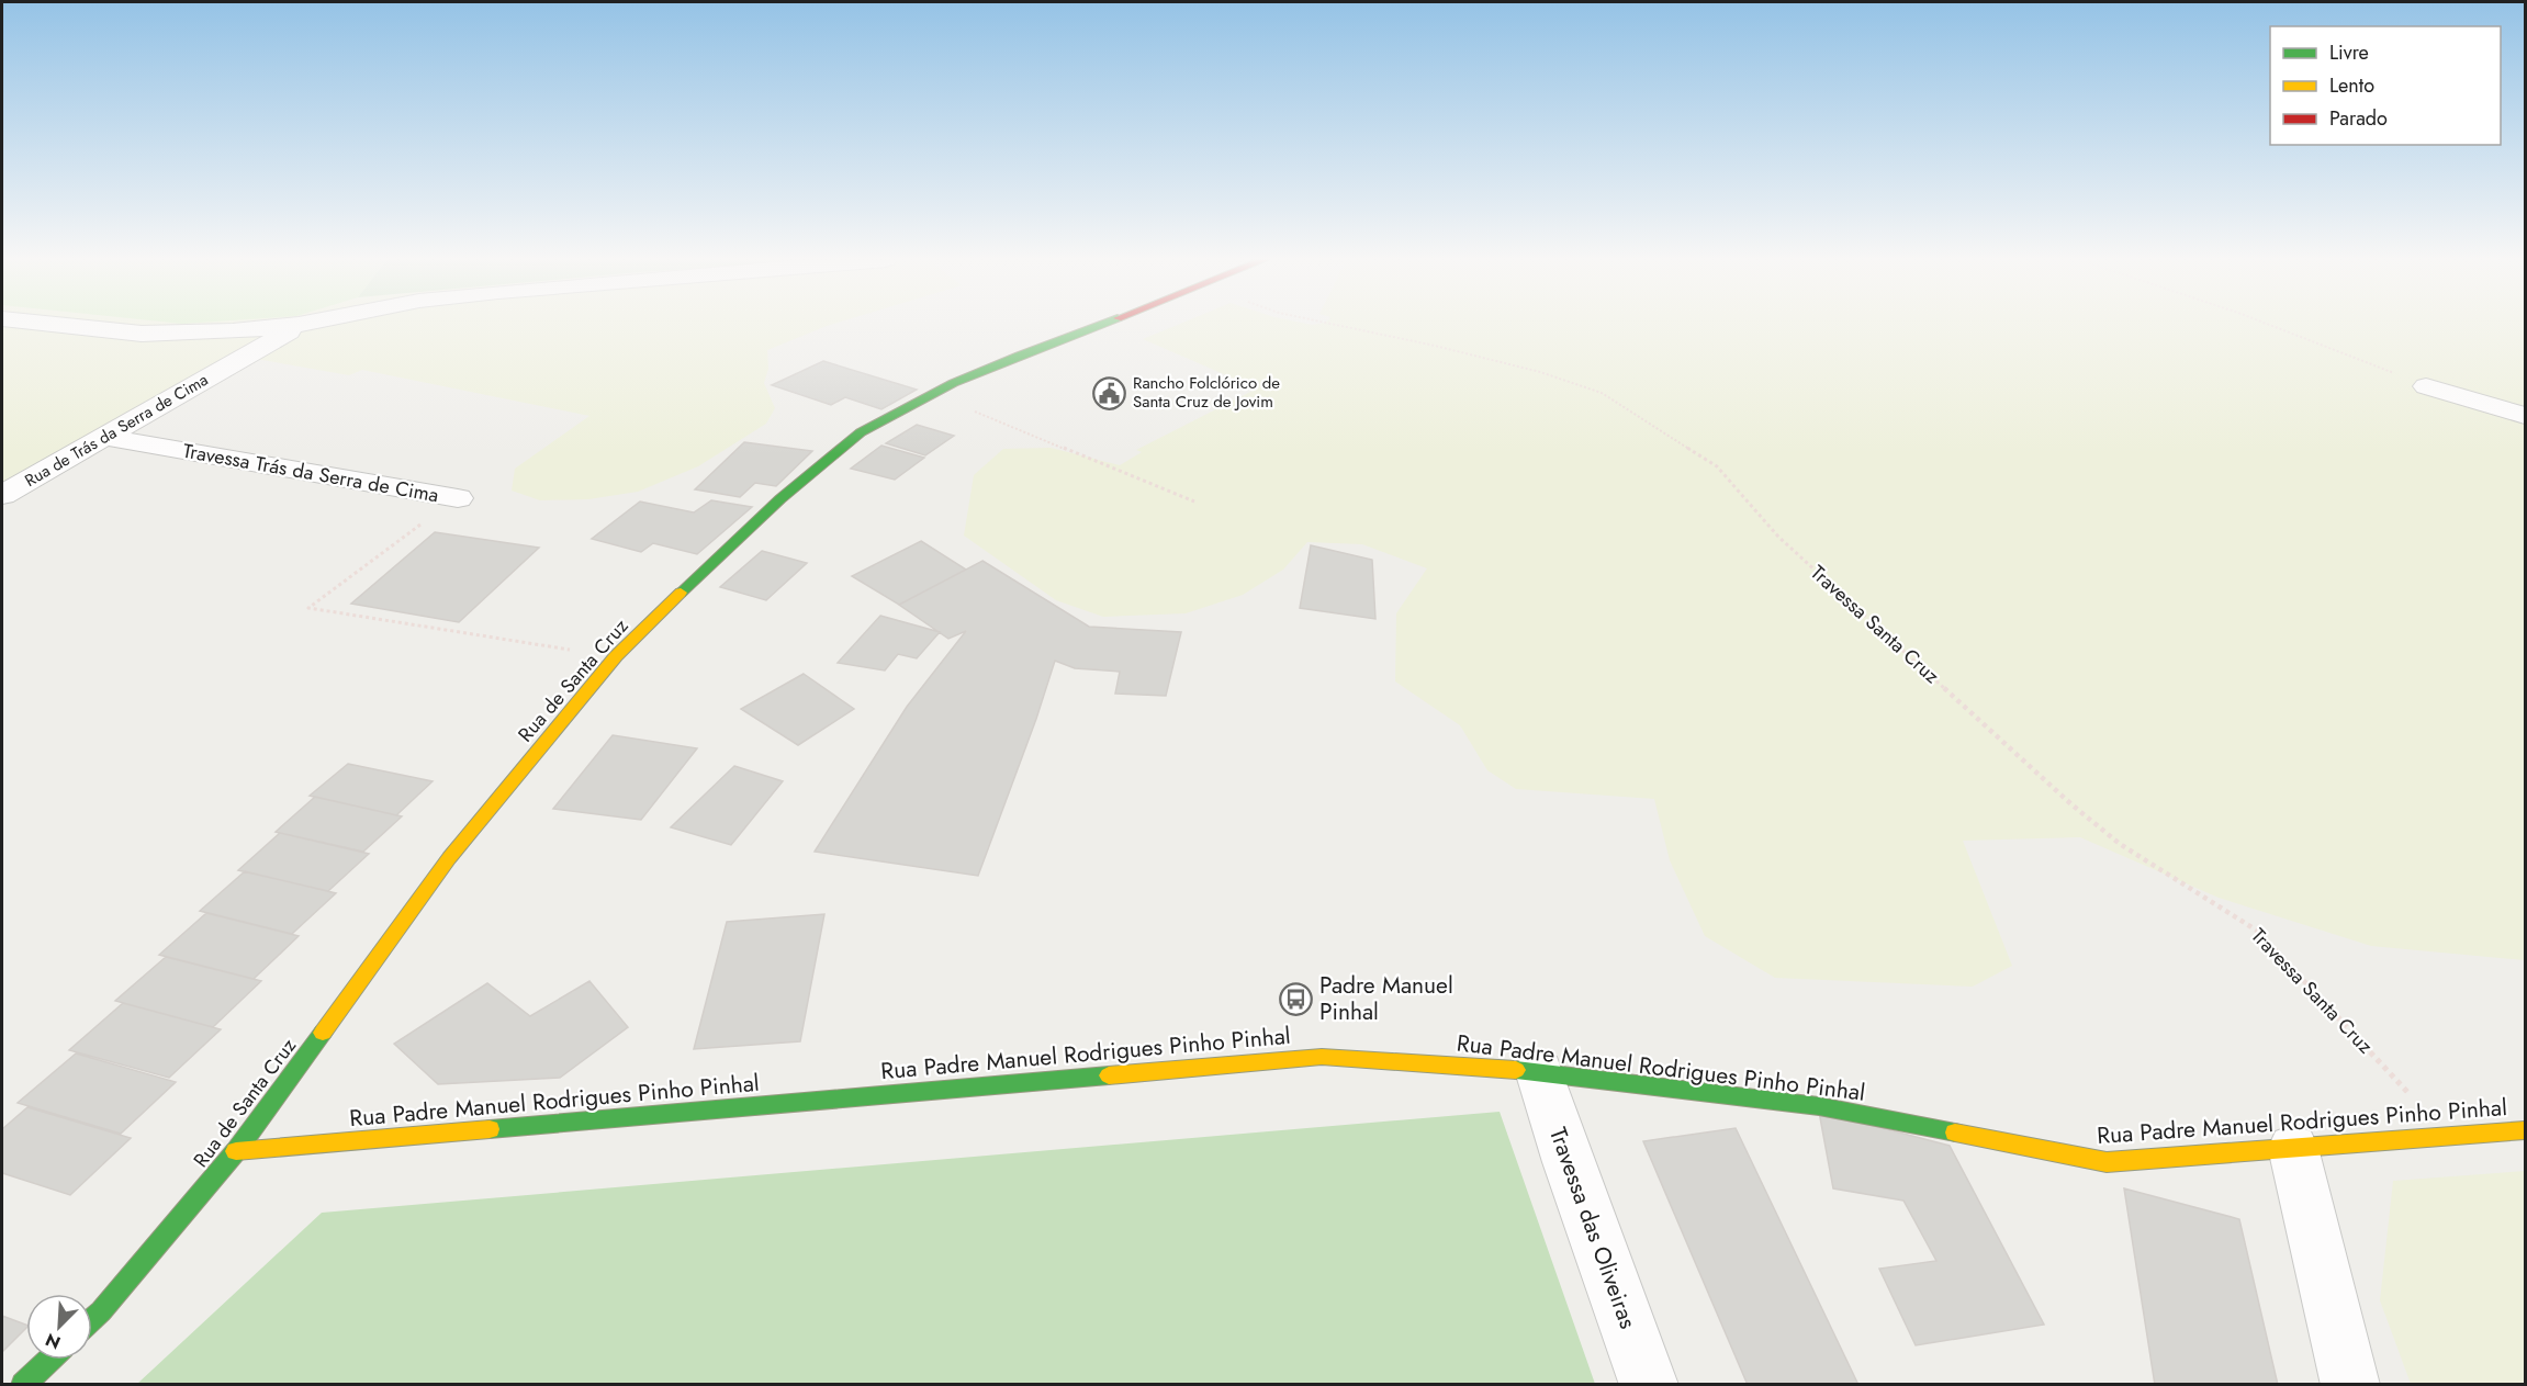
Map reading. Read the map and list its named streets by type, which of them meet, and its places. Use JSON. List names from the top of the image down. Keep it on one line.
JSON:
{"streets":{"main road":["Rua de Santa Cruz","Rua Padre Manuel Rodrigues Pinho Pinhal"],"street":["Rua de Trás da Serra de Cima","Travessa Trás da Serra de Cima","Travessa das Oliveiras"],"path":["Travessa Santa Cruz"]},"crossings":[["Rua de Trás da Serra de Cima","Travessa Trás da Serra de Cima"],["Travessa Trás da Serra de Cima","Rua de Santa Cruz"],["Travessa Santa Cruz","Rua Padre Manuel Rodrigues Pinho Pinhal"],["Rua de Santa Cruz","Rua Padre Manuel Rodrigues Pinho Pinhal"],["Rua Padre Manuel Rodrigues Pinho Pinhal","Travessa das Oliveiras"]],"places":{"public building":["Rancho Folclórico de Santa Cruz de Jovim"],"bus stop":["Padre Manuel Pinhal"]},"legend":["Livre","Lento","Parado"],"north":"bottom left"}
